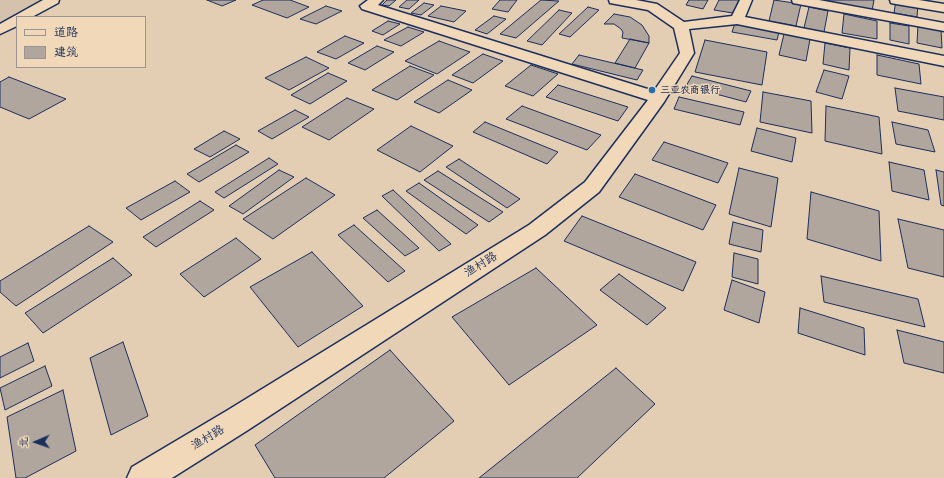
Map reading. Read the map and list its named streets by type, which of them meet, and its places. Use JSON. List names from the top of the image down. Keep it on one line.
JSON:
{"streets":{"street":["渔村路"]},"places":["三亚农商银行"],"legend":["道路","建筑"],"north":"left"}
